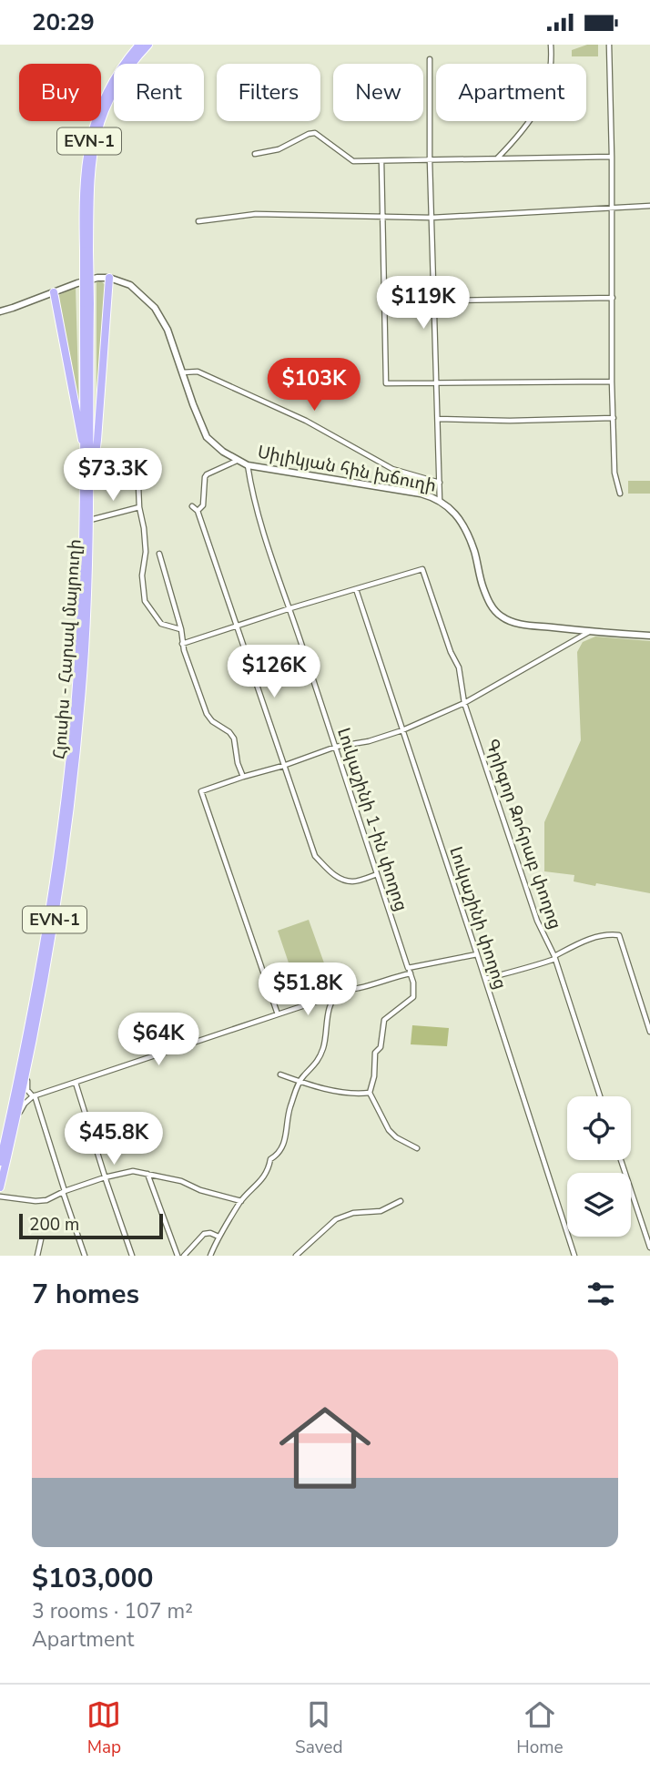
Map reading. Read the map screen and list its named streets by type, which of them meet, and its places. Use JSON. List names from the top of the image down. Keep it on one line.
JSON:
{"streets":{"highway":["EVN-1","Հյուսիս - Հարավ մայրուղի"],"street":["Սիլիկյան հին խճուղի","Լուկաշինի 1-ին փողոց","Գրիգոր Զոհրաբ փողոց","Լուկաշինի փողոց"]},"crossings":[["Սիլիկյան հին խճուղի","Լուկաշինի 1-ին փողոց"],["Գրիգոր Զոհրաբ փողոց","Լուկաշինի փողոց"]],"scale_bar":"200 m","page":{"status":"20:29","chip":["Buy","Rent","Filters","New","Apartment"],"price":["$119K","$103K","$73.3K","$126K","$51.8K","$64K","$45.8K"],"scale":"200 m","heading":"7 homes","list":[{"name":"$103,000","note":"3 rooms · 107 m² · Apartment"}],"tabs":["Map","Saved","Home"]}}
